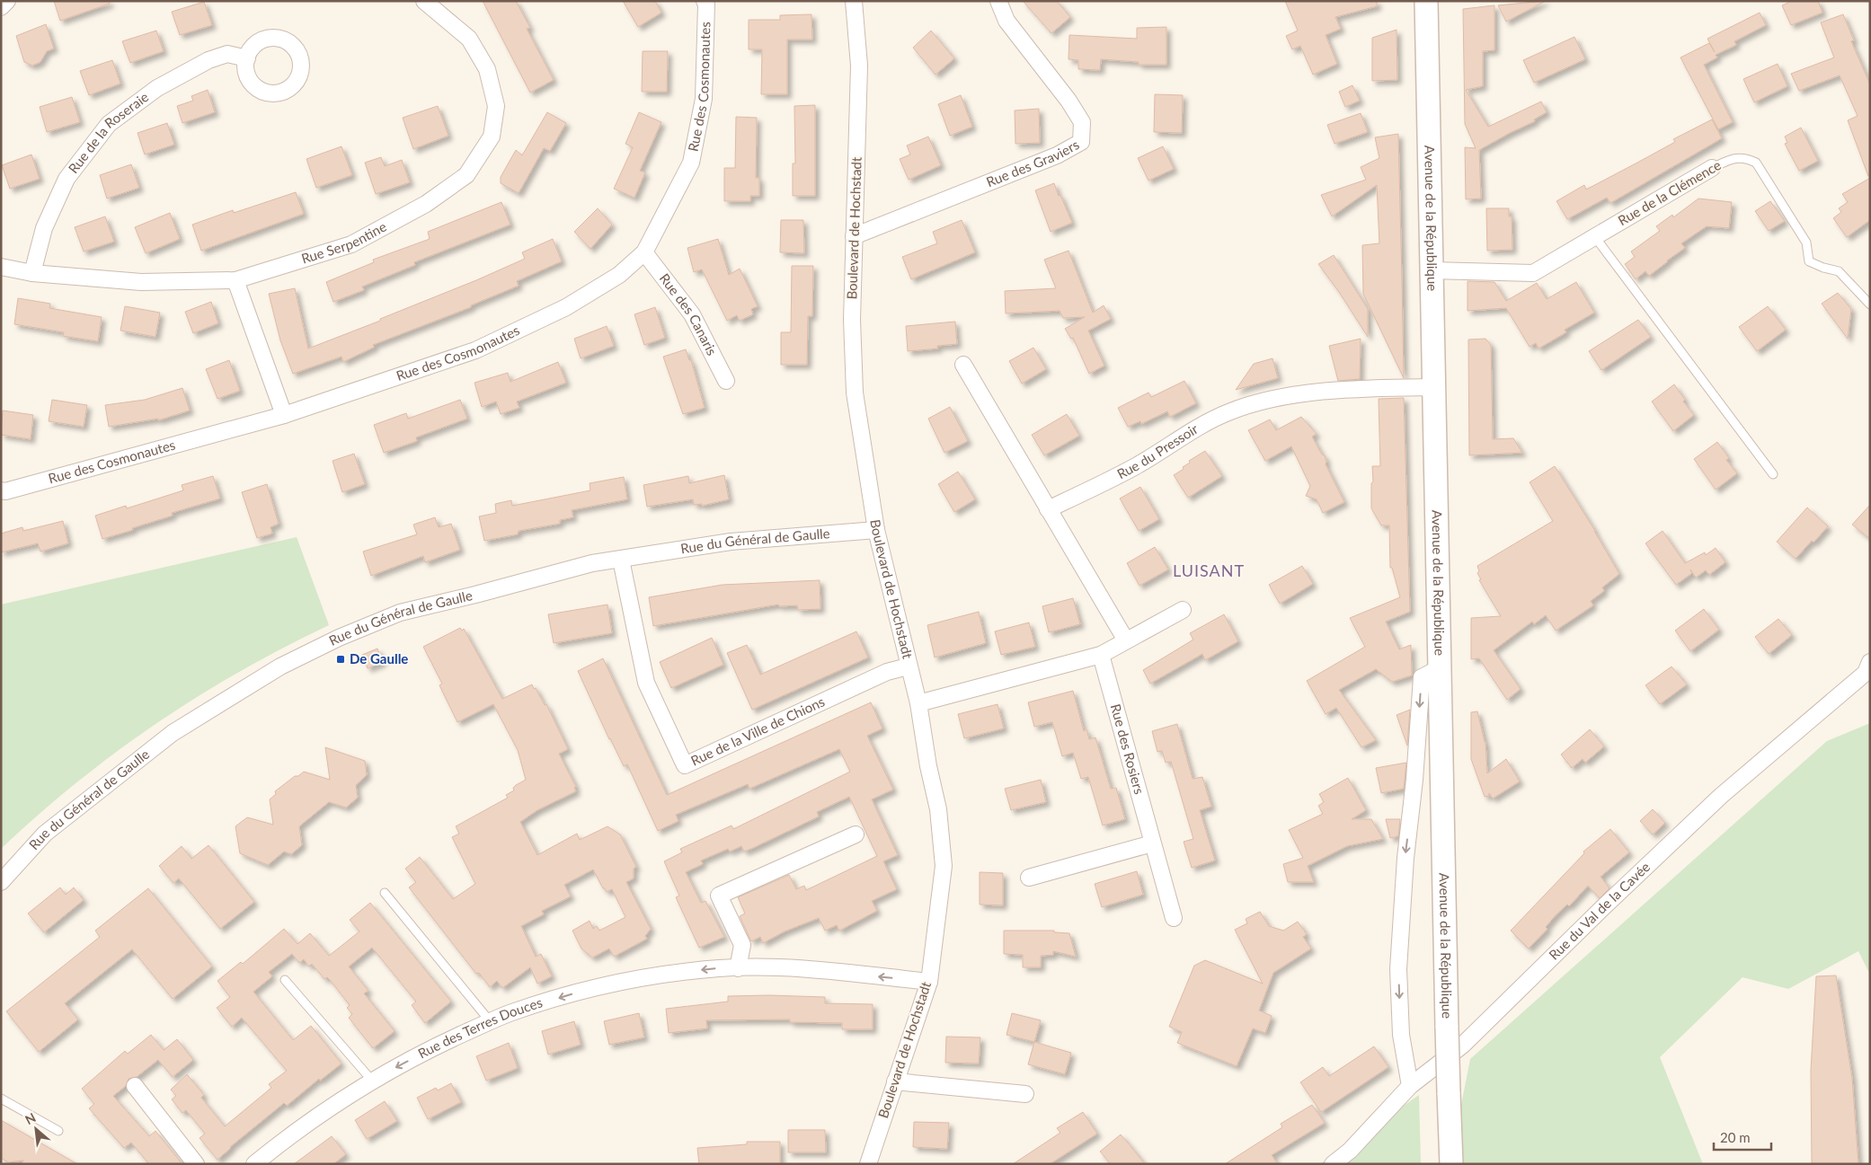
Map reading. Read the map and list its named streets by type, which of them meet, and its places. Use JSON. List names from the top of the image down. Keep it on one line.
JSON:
{"streets":{"main road":["Avenue de la République"],"street":["Rue des Cosmonautes","Rue de la Roseraie","Rue des Graviers","Rue de la Clémence","Boulevard de Hochstadt","Rue Serpentine","Rue des Canaris","Rue du Pressoir","Rue du Général de Gaulle","Rue de la Ville de Chions","Rue des Rosiers","Rue du Val de la Cavée","Rue des Terres Douces"]},"crossings":[["Rue des Cosmonautes","Rue des Canaris"],["Rue de la Roseraie","Rue Serpentine"],["Rue des Graviers","Boulevard de Hochstadt"],["Rue de la Clémence","Avenue de la République"],["Avenue de la République","Rue du Pressoir"],["Boulevard de Hochstadt","Rue du Général de Gaulle"],["Boulevard de Hochstadt","Rue de la Ville de Chions"],["Boulevard de Hochstadt","Rue des Terres Douces"],["Rue du Général de Gaulle","Rue de la Ville de Chions"]],"one_way":["Rue des Terres Douces"],"districts":["LUISANT"],"places":{"transit":["De Gaulle"]},"scale_bar":"20 m","north":"top left"}
